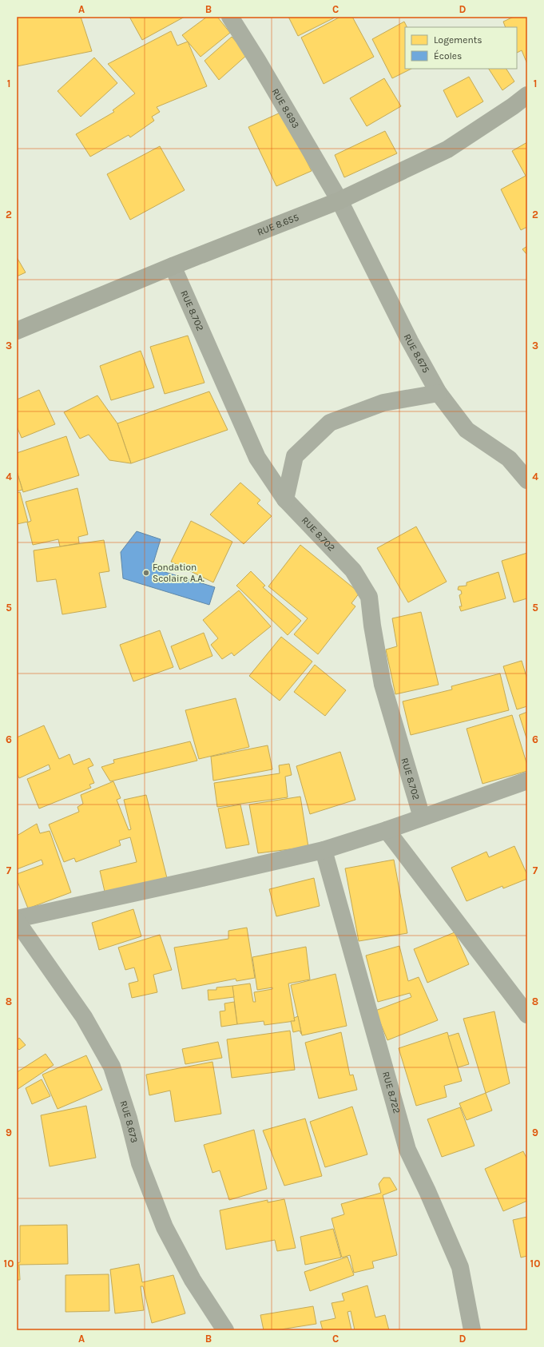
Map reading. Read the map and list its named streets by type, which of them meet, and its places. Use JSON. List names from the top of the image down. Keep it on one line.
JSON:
{"streets":{"street":["RUE 8.693","RUE 8.655","RUE 8.702","RUE 8.675","RUE 8.722","RUE 8.673"]},"crossings":[["RUE 8.693","RUE 8.655"],["RUE 8.693","RUE 8.675"],["RUE 8.655","RUE 8.702"],["RUE 8.655","RUE 8.675"]],"places":["Fondation Scolaire A.A."],"legend":["Logements","Écoles"],"grid":{"columns":["A","B","C","D"],"rows":["1","2","3","4","5","6","7","8","9","10"]}}
